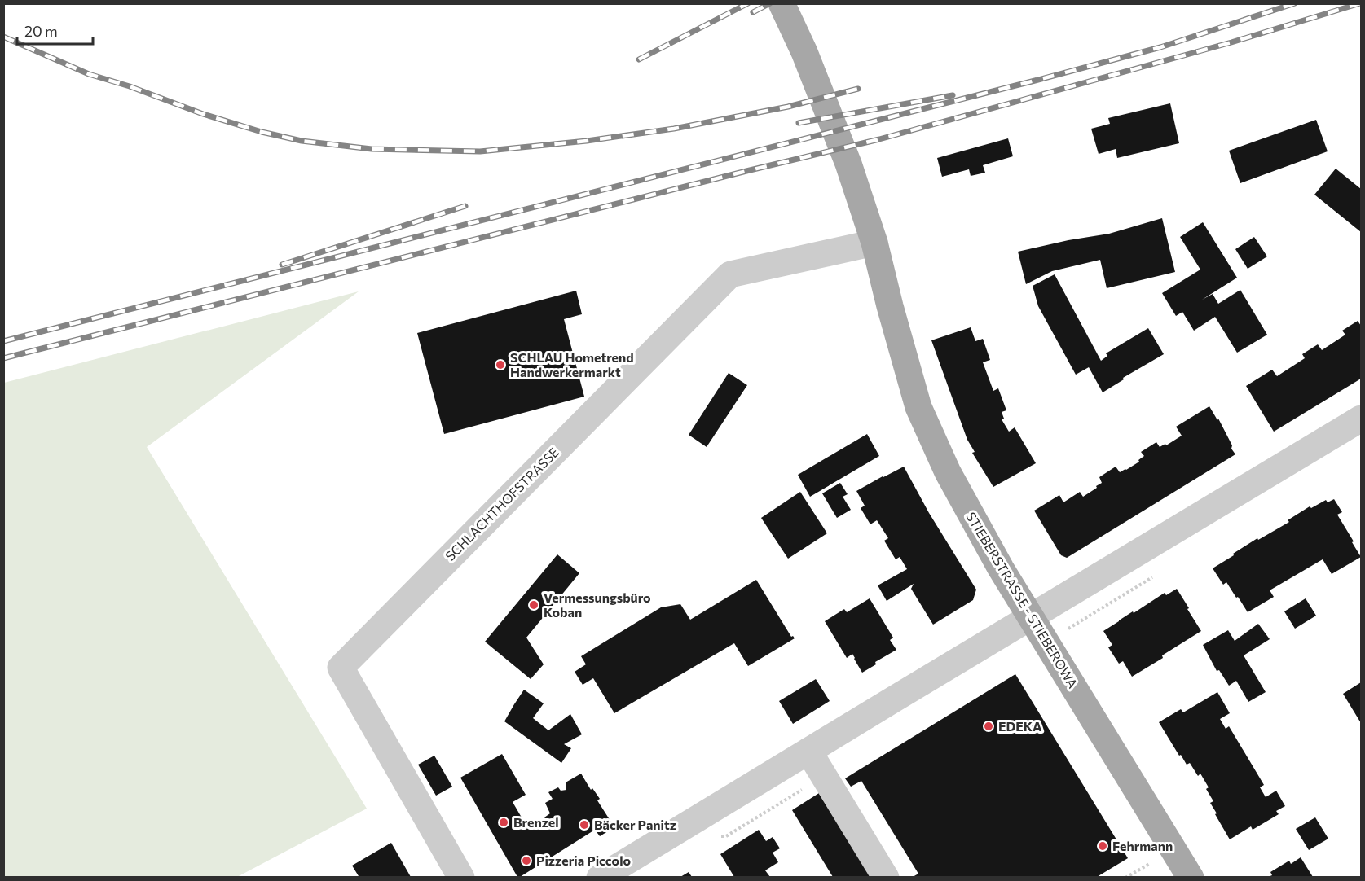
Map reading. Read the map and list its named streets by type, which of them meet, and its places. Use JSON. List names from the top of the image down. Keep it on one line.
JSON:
{"streets":{"main road":["STIEBERSTRASSE - STIEBEROWA"],"street":["SCHLACHTHOFSTRASSE"]},"crossings":[["SCHLACHTHOFSTRASSE","STIEBERSTRASSE - STIEBEROWA"]],"places":["SCHLAU Hometrend Handwerkermarkt","Vermessungsbüro Koban","EDEKA","Brenzel","Bäcker Panitz","Fehrmann","Pizzeria Piccolo"],"scale_bar":"20 m"}
